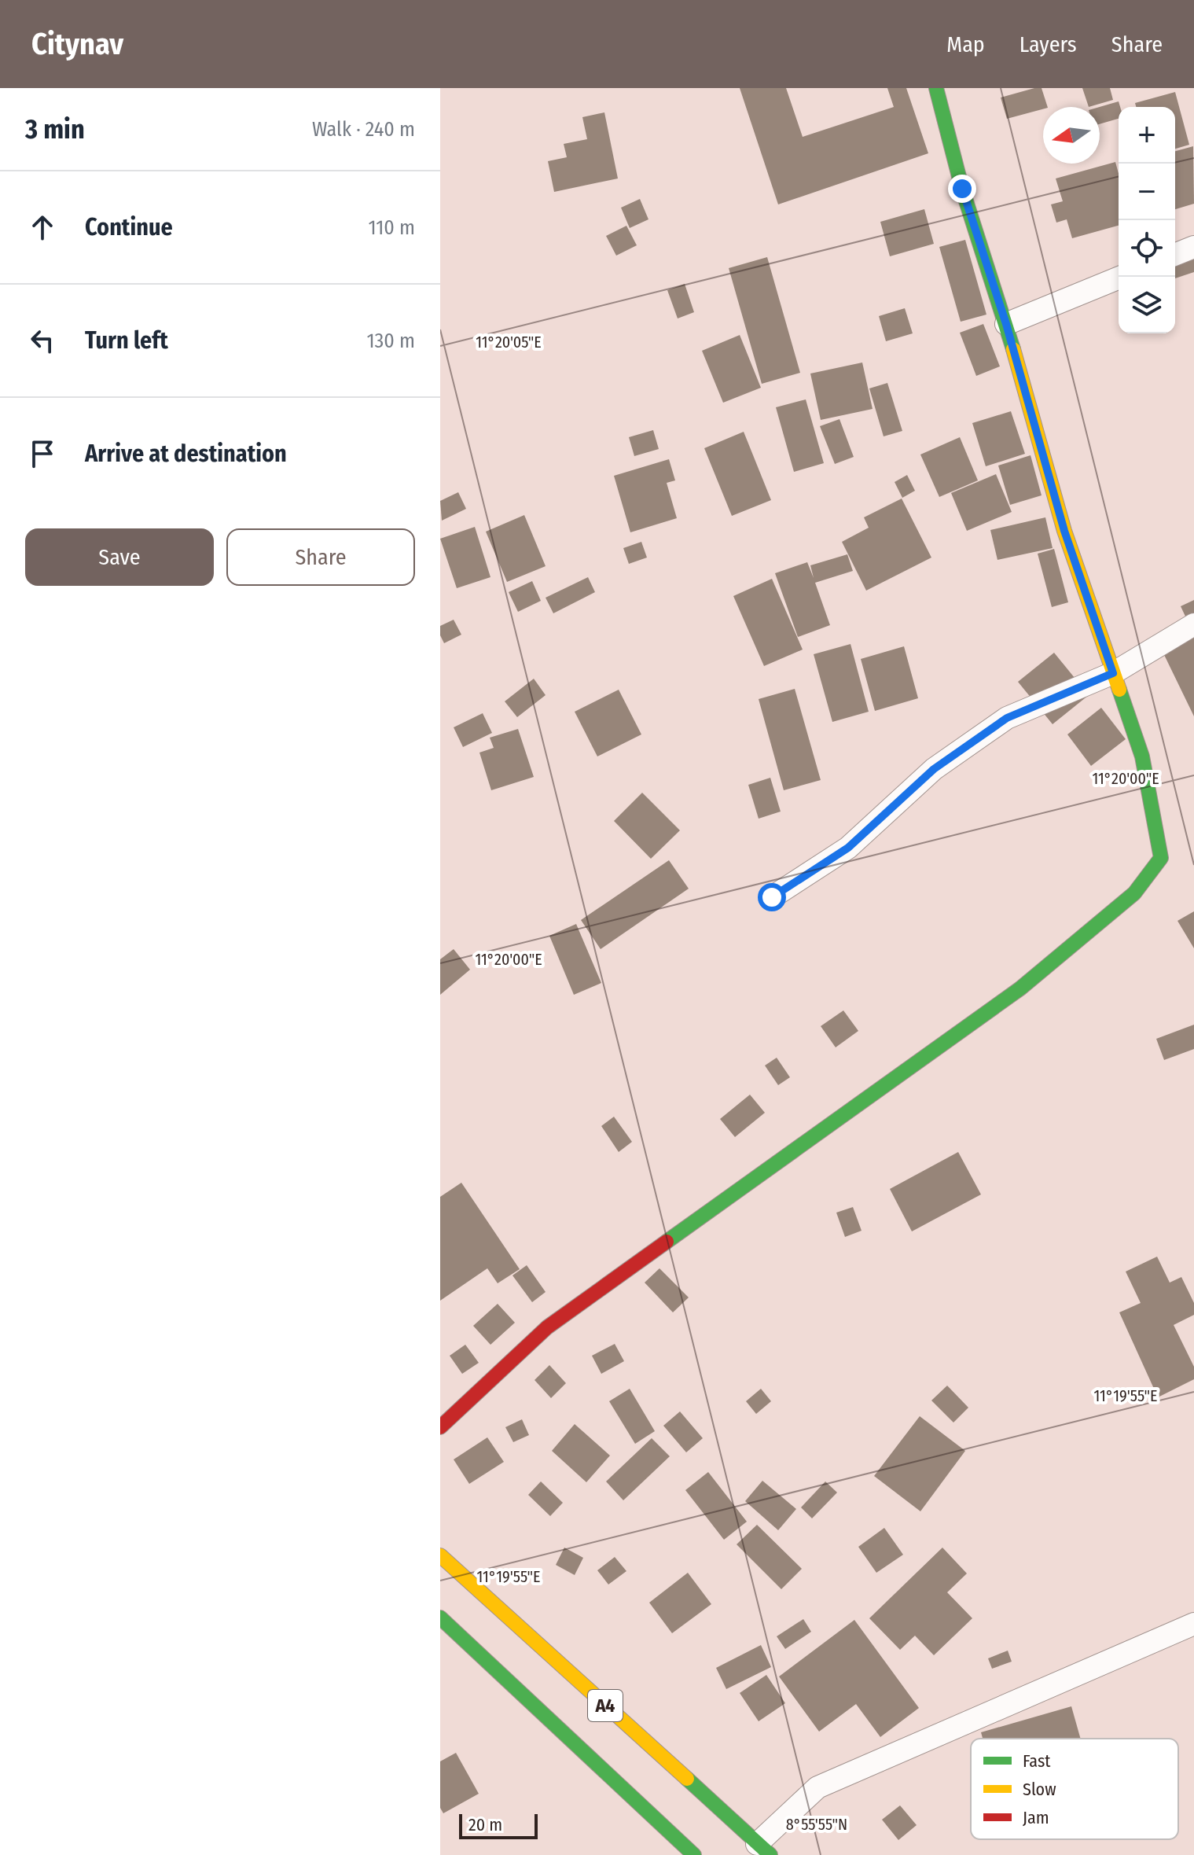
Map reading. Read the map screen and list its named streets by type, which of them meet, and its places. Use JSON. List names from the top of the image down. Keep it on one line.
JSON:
{"streets":{"main road":["A4"]},"legend":["Fast","Slow","Jam"],"scale_bar":"20 m","north":"left","page":{"header":"Citynav","nav":["Map","Layers","Share"],"heading":["3 min","Walk · 240 m"],"map_buttons":["+","−"],"list":[["Continue","110 m"],["Turn left","130 m"],"Arrive at destination"],"buttons":["Save","Share"],"scale":"20 m"},"coordinates":["11°20'05\"E","11°20'00\"E","11°19'55\"E","8°55'55\"N"]}
